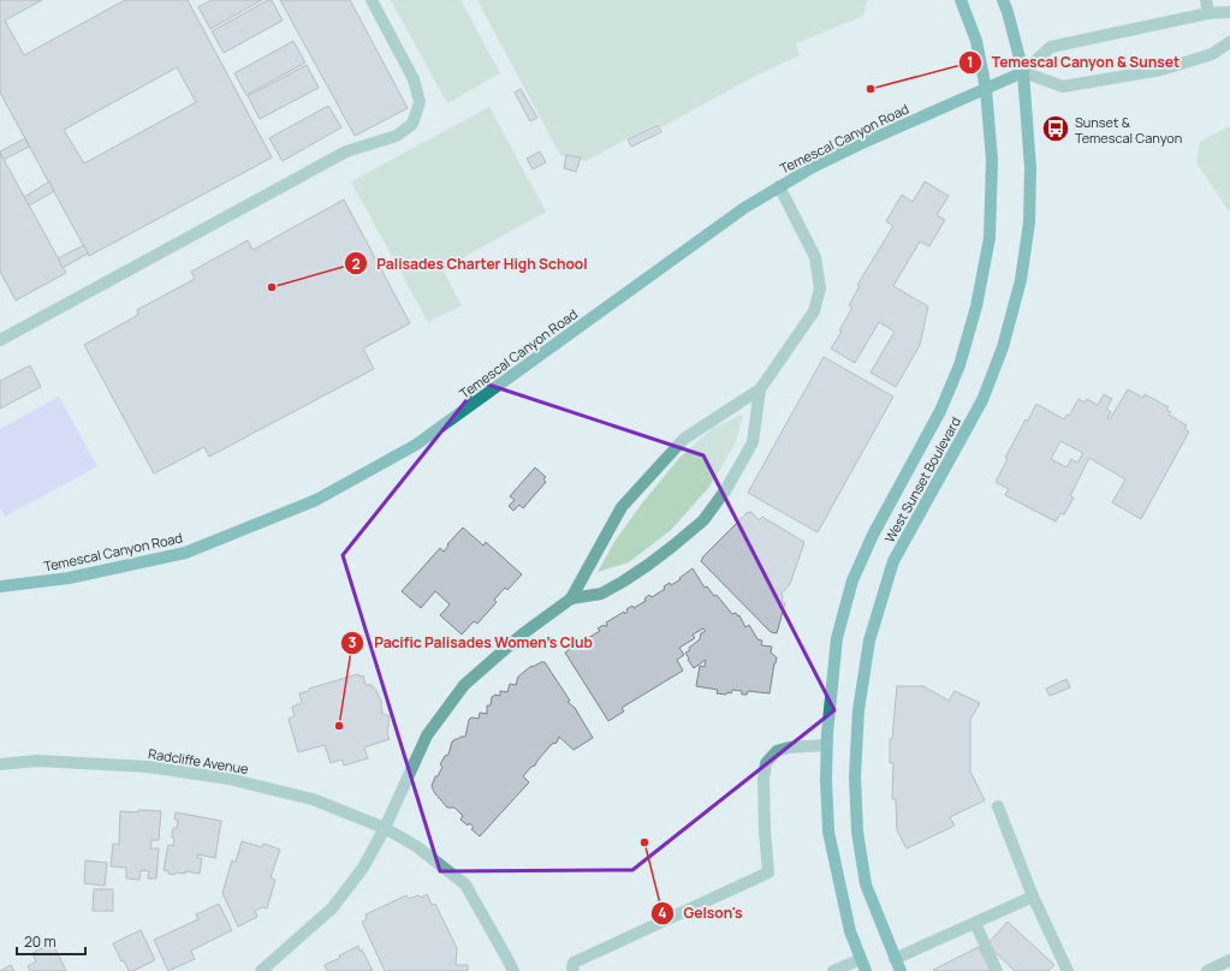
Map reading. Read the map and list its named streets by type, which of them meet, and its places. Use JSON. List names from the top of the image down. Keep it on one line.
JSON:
{"streets":{"main road":["Temescal Canyon Road","West Sunset Boulevard"],"street":["Radcliffe Avenue"]},"crossings":[["Temescal Canyon Road","West Sunset Boulevard"]],"places":{"other":["Temescal Canyon & Sunset","Palisades Charter High School","Pacific Palisades Women's Club","Gelson's"],"bus stop":["Sunset & Temescal Canyon"]},"scale_bar":"20 m"}
